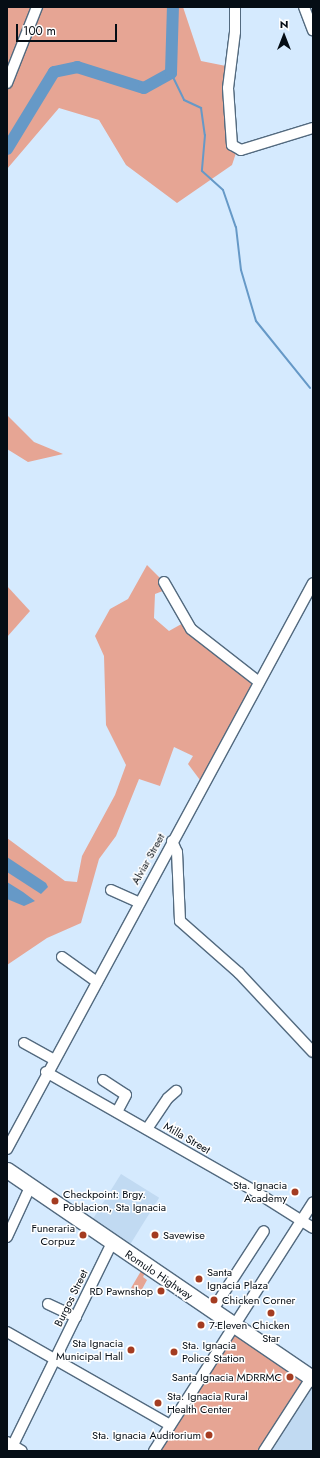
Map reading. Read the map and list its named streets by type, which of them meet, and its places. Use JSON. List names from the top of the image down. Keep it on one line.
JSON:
{"streets":{"highway":["Romulo Highway"],"street":["Alviar Street","Milla Street","Burgos Street"]},"crossings":[["Alviar Street","Milla Street"],["Romulo Highway","Burgos Street"]],"places":["Sta. Ignacia Academy","Checkpoint: Brgy. Poblacion, Sta Ignacia","Funeraria Corpuz","Savewise","Santa Ignacia Plaza","RD Pawnshop","Chicken Corner","Chicken Star","7-Eleven","Sta Ignacia Municipal Hall","Sta. Ignacia Police Station","Santa Ignacia MDRRMC","Sta. Ignacia Rural Health Center","Sta. Ignacia Auditorium"],"scale_bar":"100 m","north":"top"}
